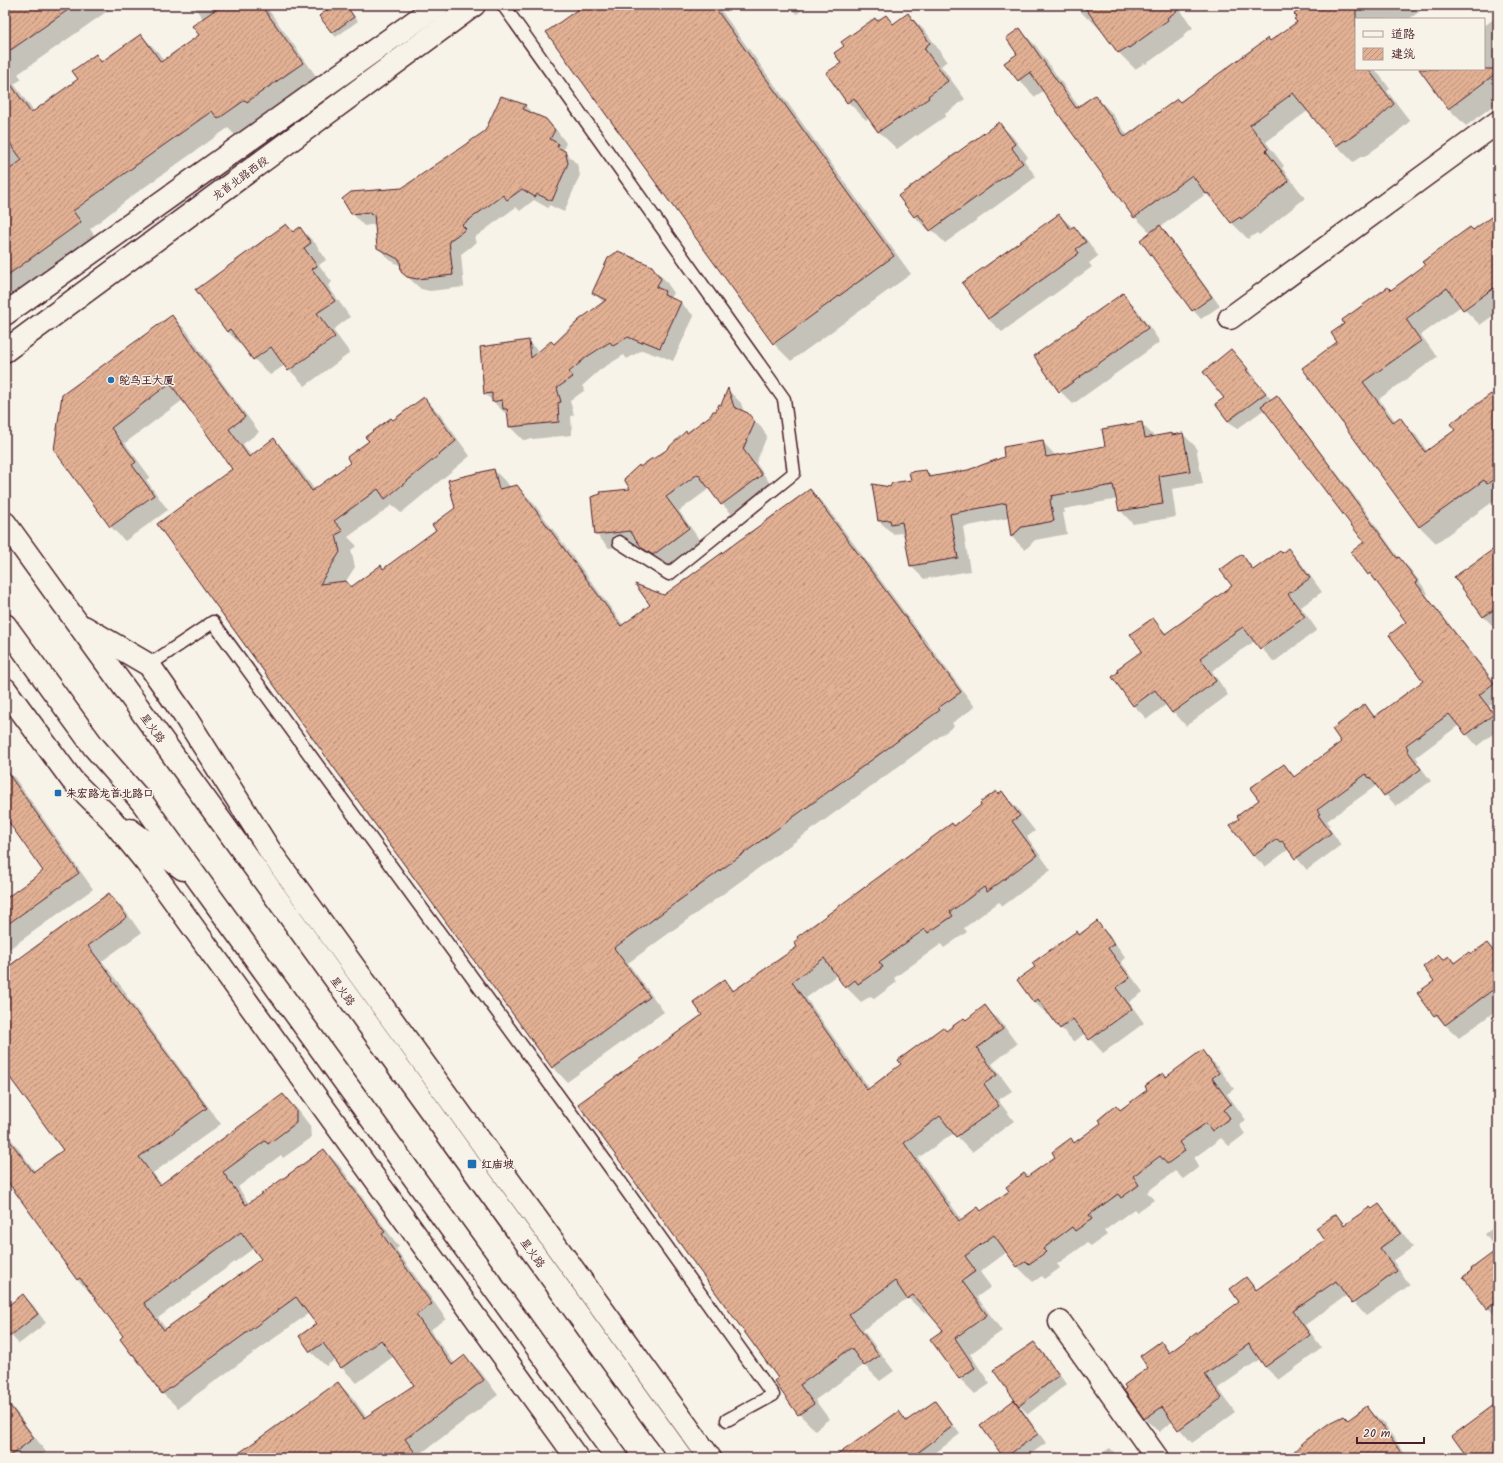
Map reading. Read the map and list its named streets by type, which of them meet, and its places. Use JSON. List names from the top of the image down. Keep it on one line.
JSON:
{"streets":{"main road":["龙首北路西段","星火路"]},"places":{"other":["鸵鸟王大厦"],"transit":["朱宏路龙首北路口","红庙坡"]},"legend":["道路","建筑"],"scale_bar":"20 m"}
